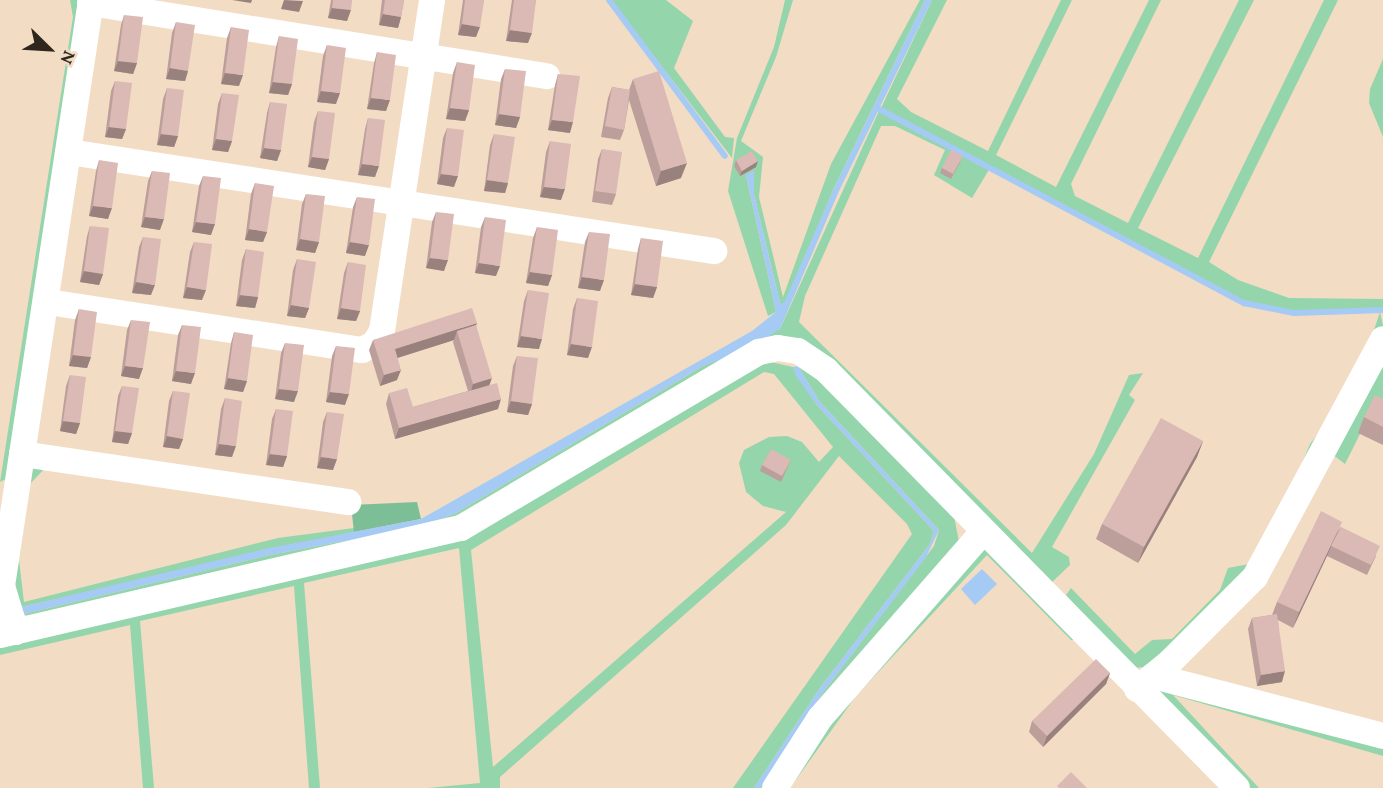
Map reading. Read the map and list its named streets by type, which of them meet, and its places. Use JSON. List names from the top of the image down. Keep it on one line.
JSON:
{"north":"bottom right"}
